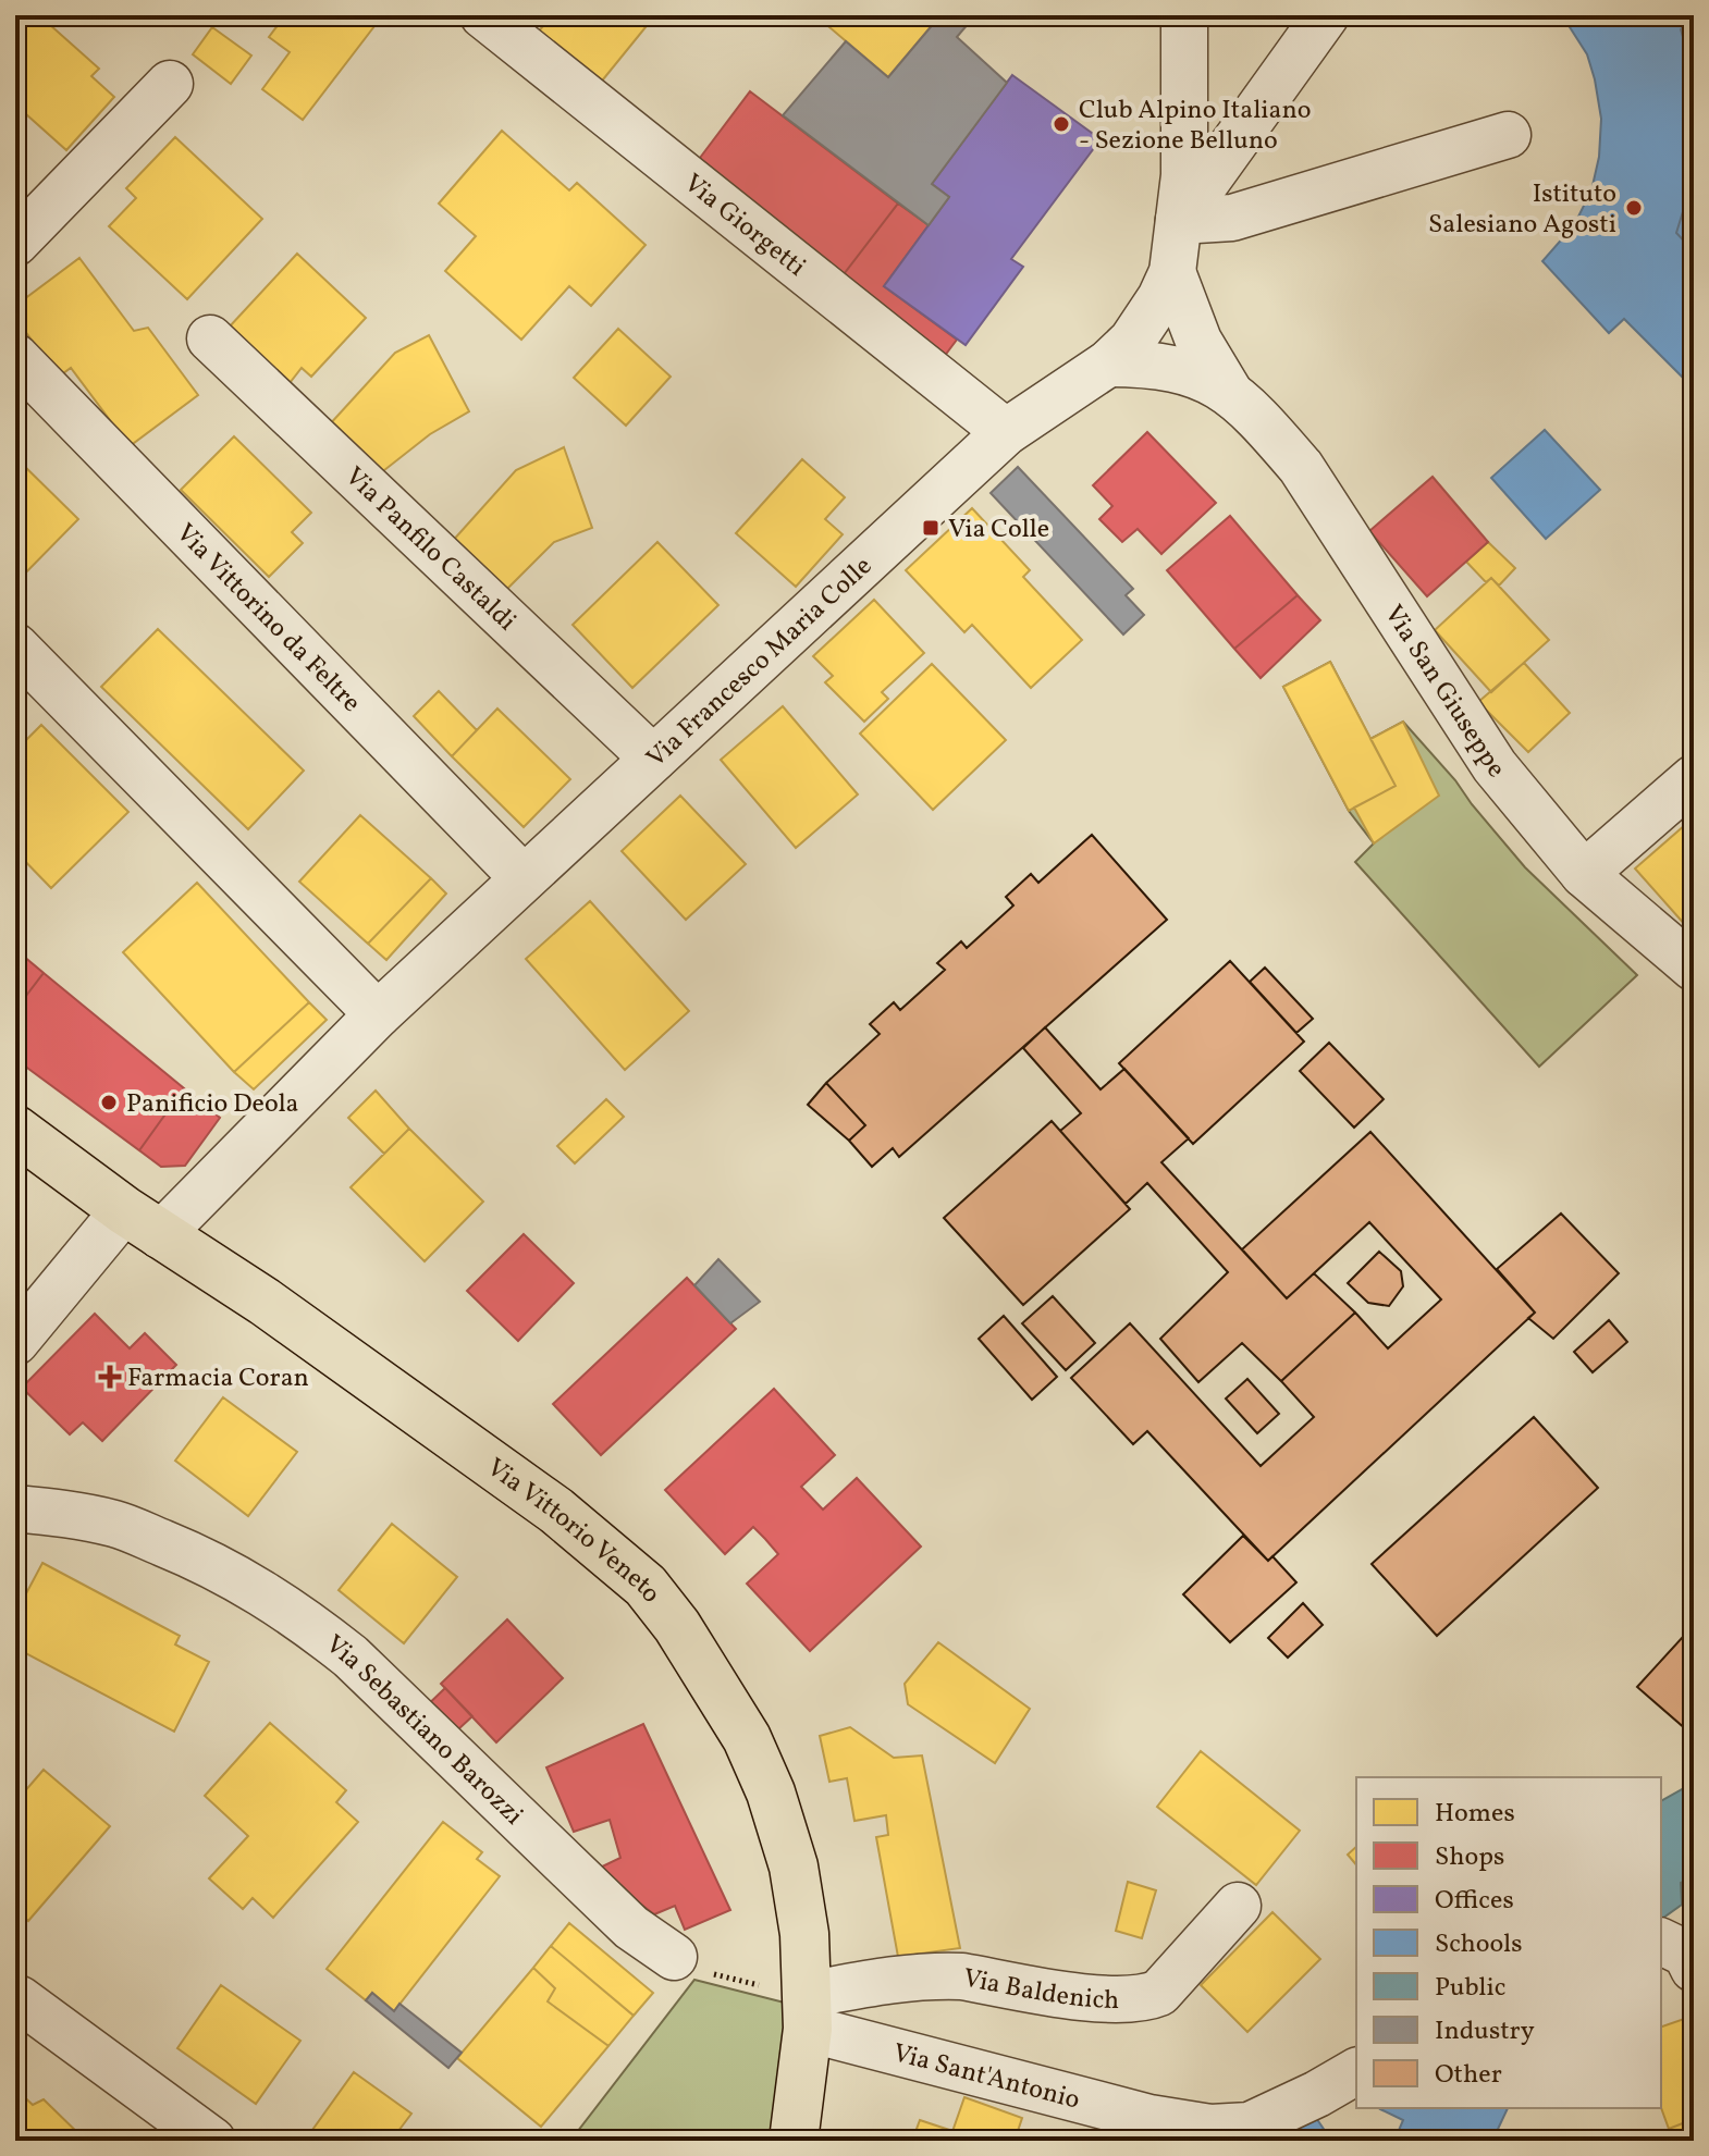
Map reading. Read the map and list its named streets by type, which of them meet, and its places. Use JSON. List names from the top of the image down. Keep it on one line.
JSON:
{"streets":{"main road":["Via Vittorio Veneto"],"street":["Via Giorgetti","Via Panfilo Castaldi","Via Vittorino da Feltre","Via Francesco Maria Colle","Via San Giuseppe","Via Sebastiano Barozzi","Via Baldenich","Via Sant'Antonio"]},"crossings":[["Via Giorgetti","Via Francesco Maria Colle"],["Via Panfilo Castaldi","Via Francesco Maria Colle"],["Via Vittorino da Feltre","Via Francesco Maria Colle"],["Via Francesco Maria Colle","Via San Giuseppe"],["Via Francesco Maria Colle","Via Vittorio Veneto"],["Via Vittorio Veneto","Via Baldenich"],["Via Vittorio Veneto","Via Sant'Antonio"],["Via Baldenich","Via Sant'Antonio"]],"places":{"other":["Club Alpino Italiano - Sezione Belluno","Istituto Salesiano Agosti","Panificio Deola"],"transit":["Via Colle"],"health":["Farmacia Coran"]},"legend":["Homes","Shops","Offices","Schools","Public","Industry","Other"]}
